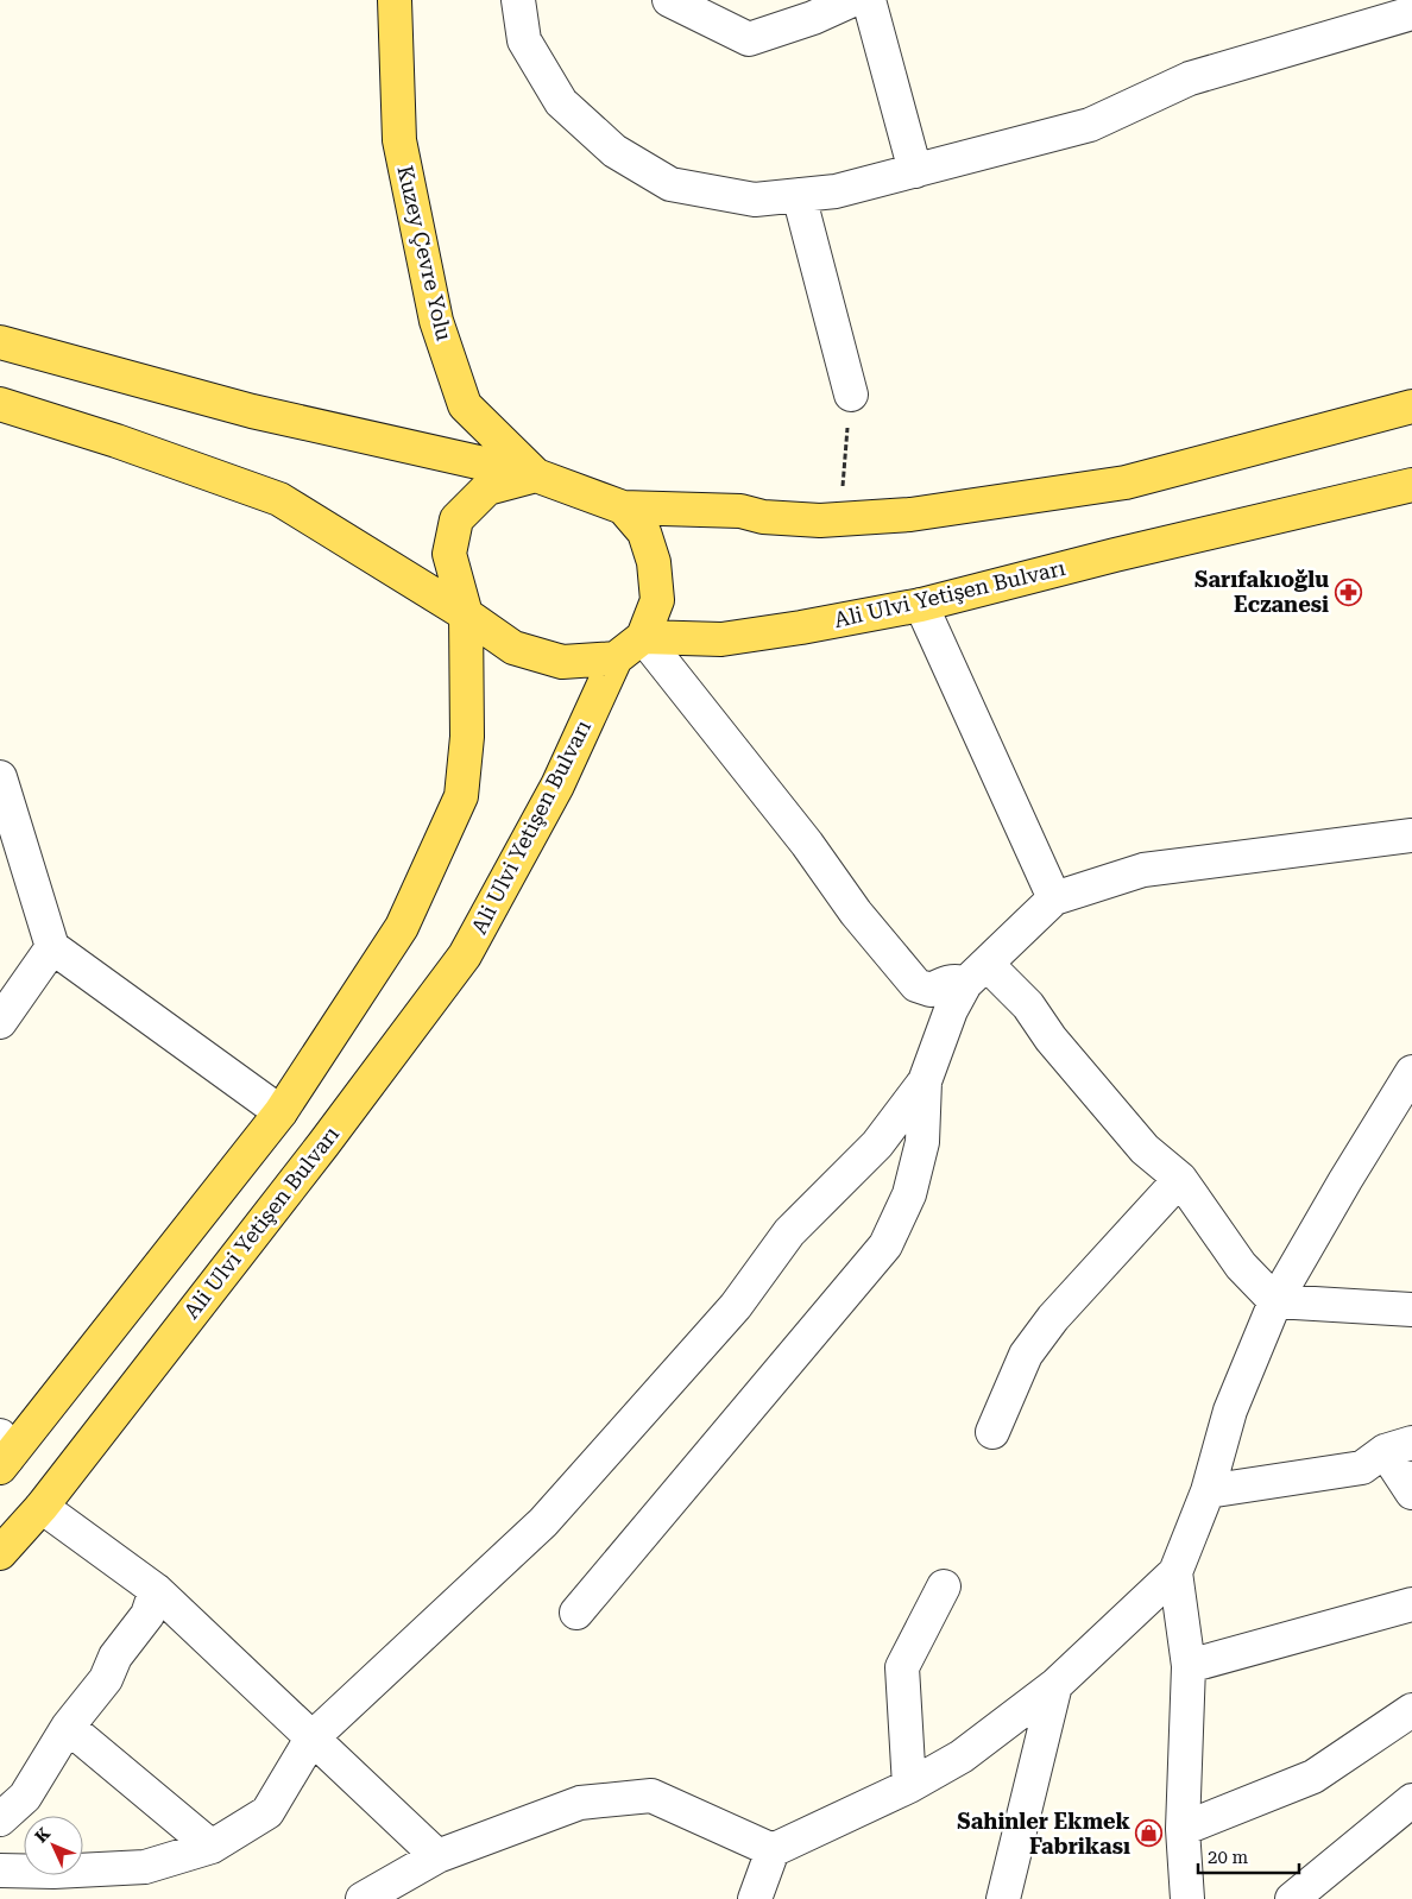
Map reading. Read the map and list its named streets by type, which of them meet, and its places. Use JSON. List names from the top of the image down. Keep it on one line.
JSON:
{"streets":{"main road":["Kuzey Çevre Yolu","Ali Ulvi Yetişen Bulvarı"]},"crossings":[["Kuzey Çevre Yolu","Ali Ulvi Yetişen Bulvarı"]],"places":{"pharmacy":["Sarıfakıoğlu Eczanesi"],"shop":["Sahinler Ekmek Fabrikası"]},"scale_bar":"20 m","north":"top left"}
